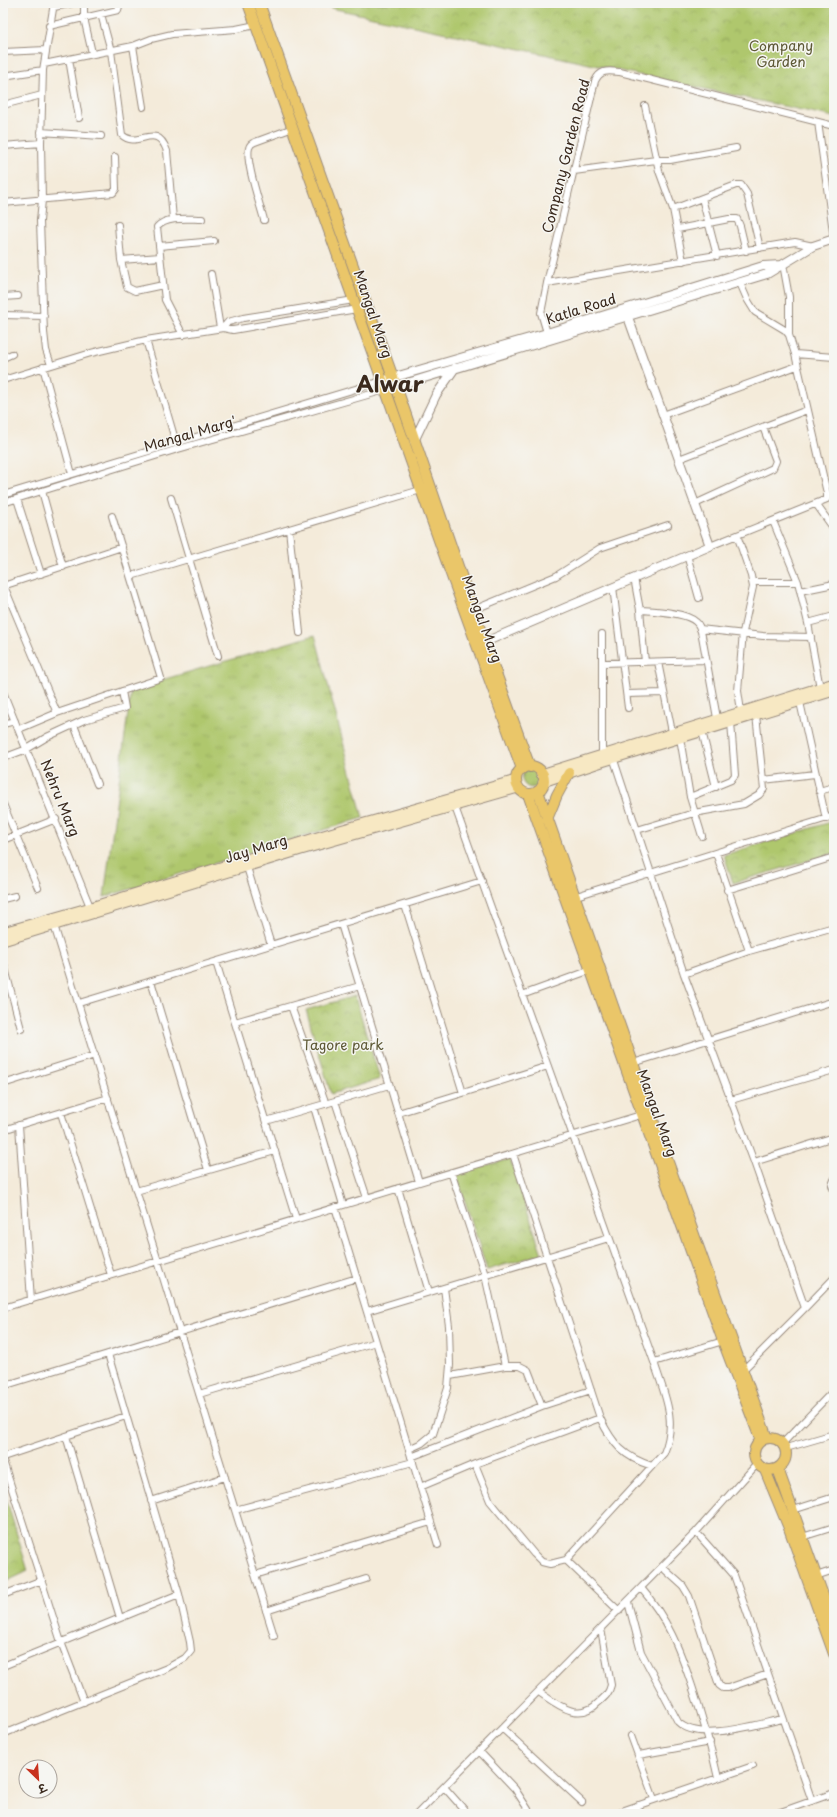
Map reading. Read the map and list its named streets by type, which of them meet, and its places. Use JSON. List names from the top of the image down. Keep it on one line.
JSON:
{"streets":{"main road":["Mangal Marg","Jay Marg"],"street":["Company Garden Road","Katla Road","Mangal Marg'","Nehru Marg"]},"crossings":[["Company Garden Road","Katla Road"],["Katla Road","Mangal Marg"],["Katla Road","Mangal Marg'"],["Mangal Marg","Mangal Marg'"],["Nehru Marg","Jay Marg"]],"districts":["Alwar"],"parks":["Company Garden","Tagore park"],"north":"bottom right"}
